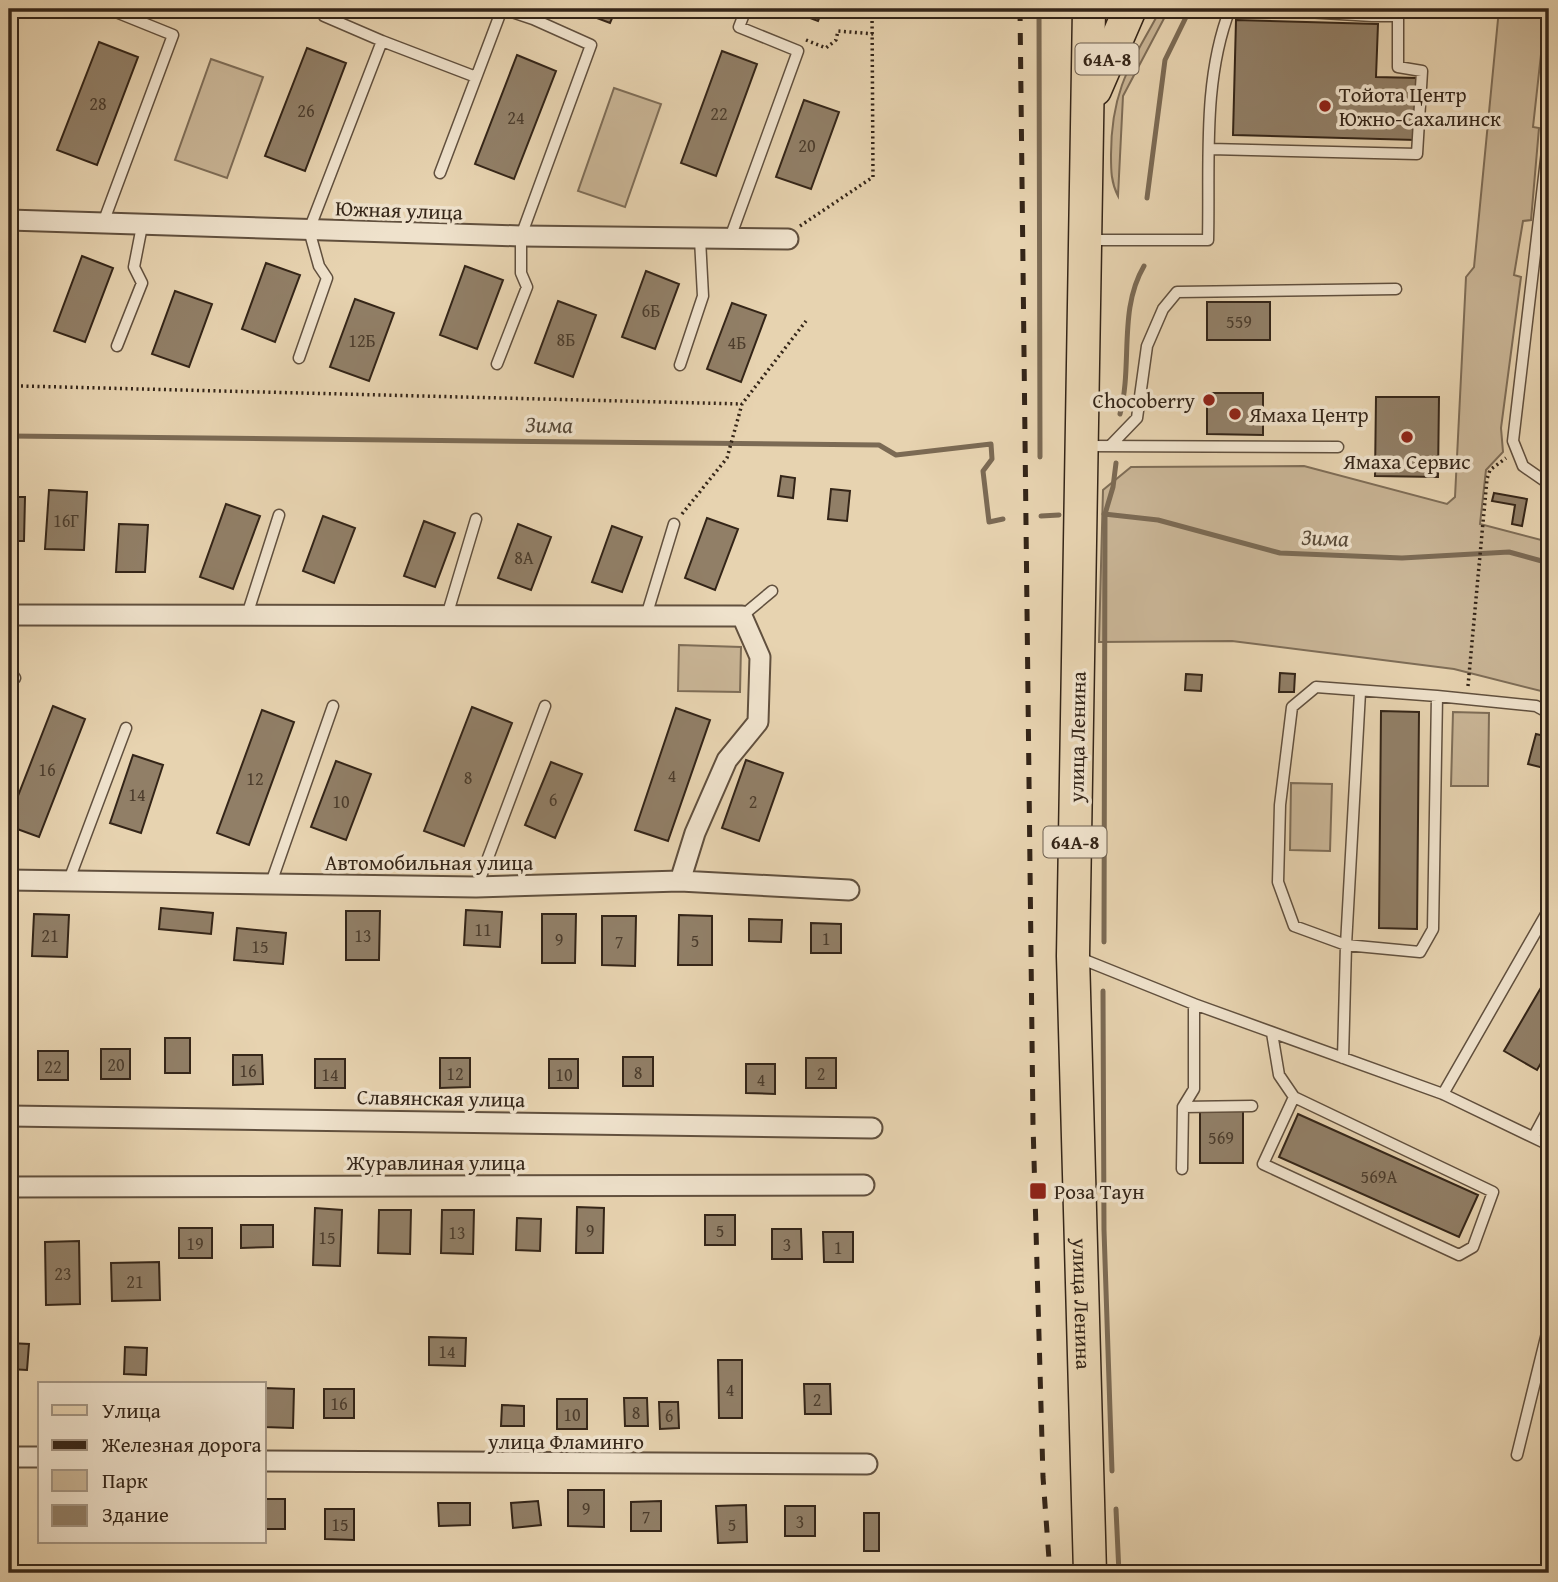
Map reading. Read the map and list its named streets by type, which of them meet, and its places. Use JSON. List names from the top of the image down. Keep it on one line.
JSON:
{"streets":{"main road":["64А-8","улица Ленина"],"street":["Южная улица","Автомобильная улица","Славянская улица","Журавлиная улица","улица Фламинго"]},"water":["Зима"],"places":{"other":["Тойота Центр Южно-Сахалинск","Chocoberry","Ямаха Центр","Ямаха Сервис"],"transit":["Роза Таун"]},"house_numbers":["28","26","22","24","20","6Б","559","8Б","12Б","4Б","16Г","8А","16","4","8","12","14","6","10","2","11","21","13","1","9","5","7","15","20","22","16","8","12","2","14","10","4","569","569А","9","5","13","15","19","3","1","23","21","14","4","2","16","8","10","6","9","7","3","15","5"],"legend":["Улица","Железная дорога","Парк","Здание"]}
